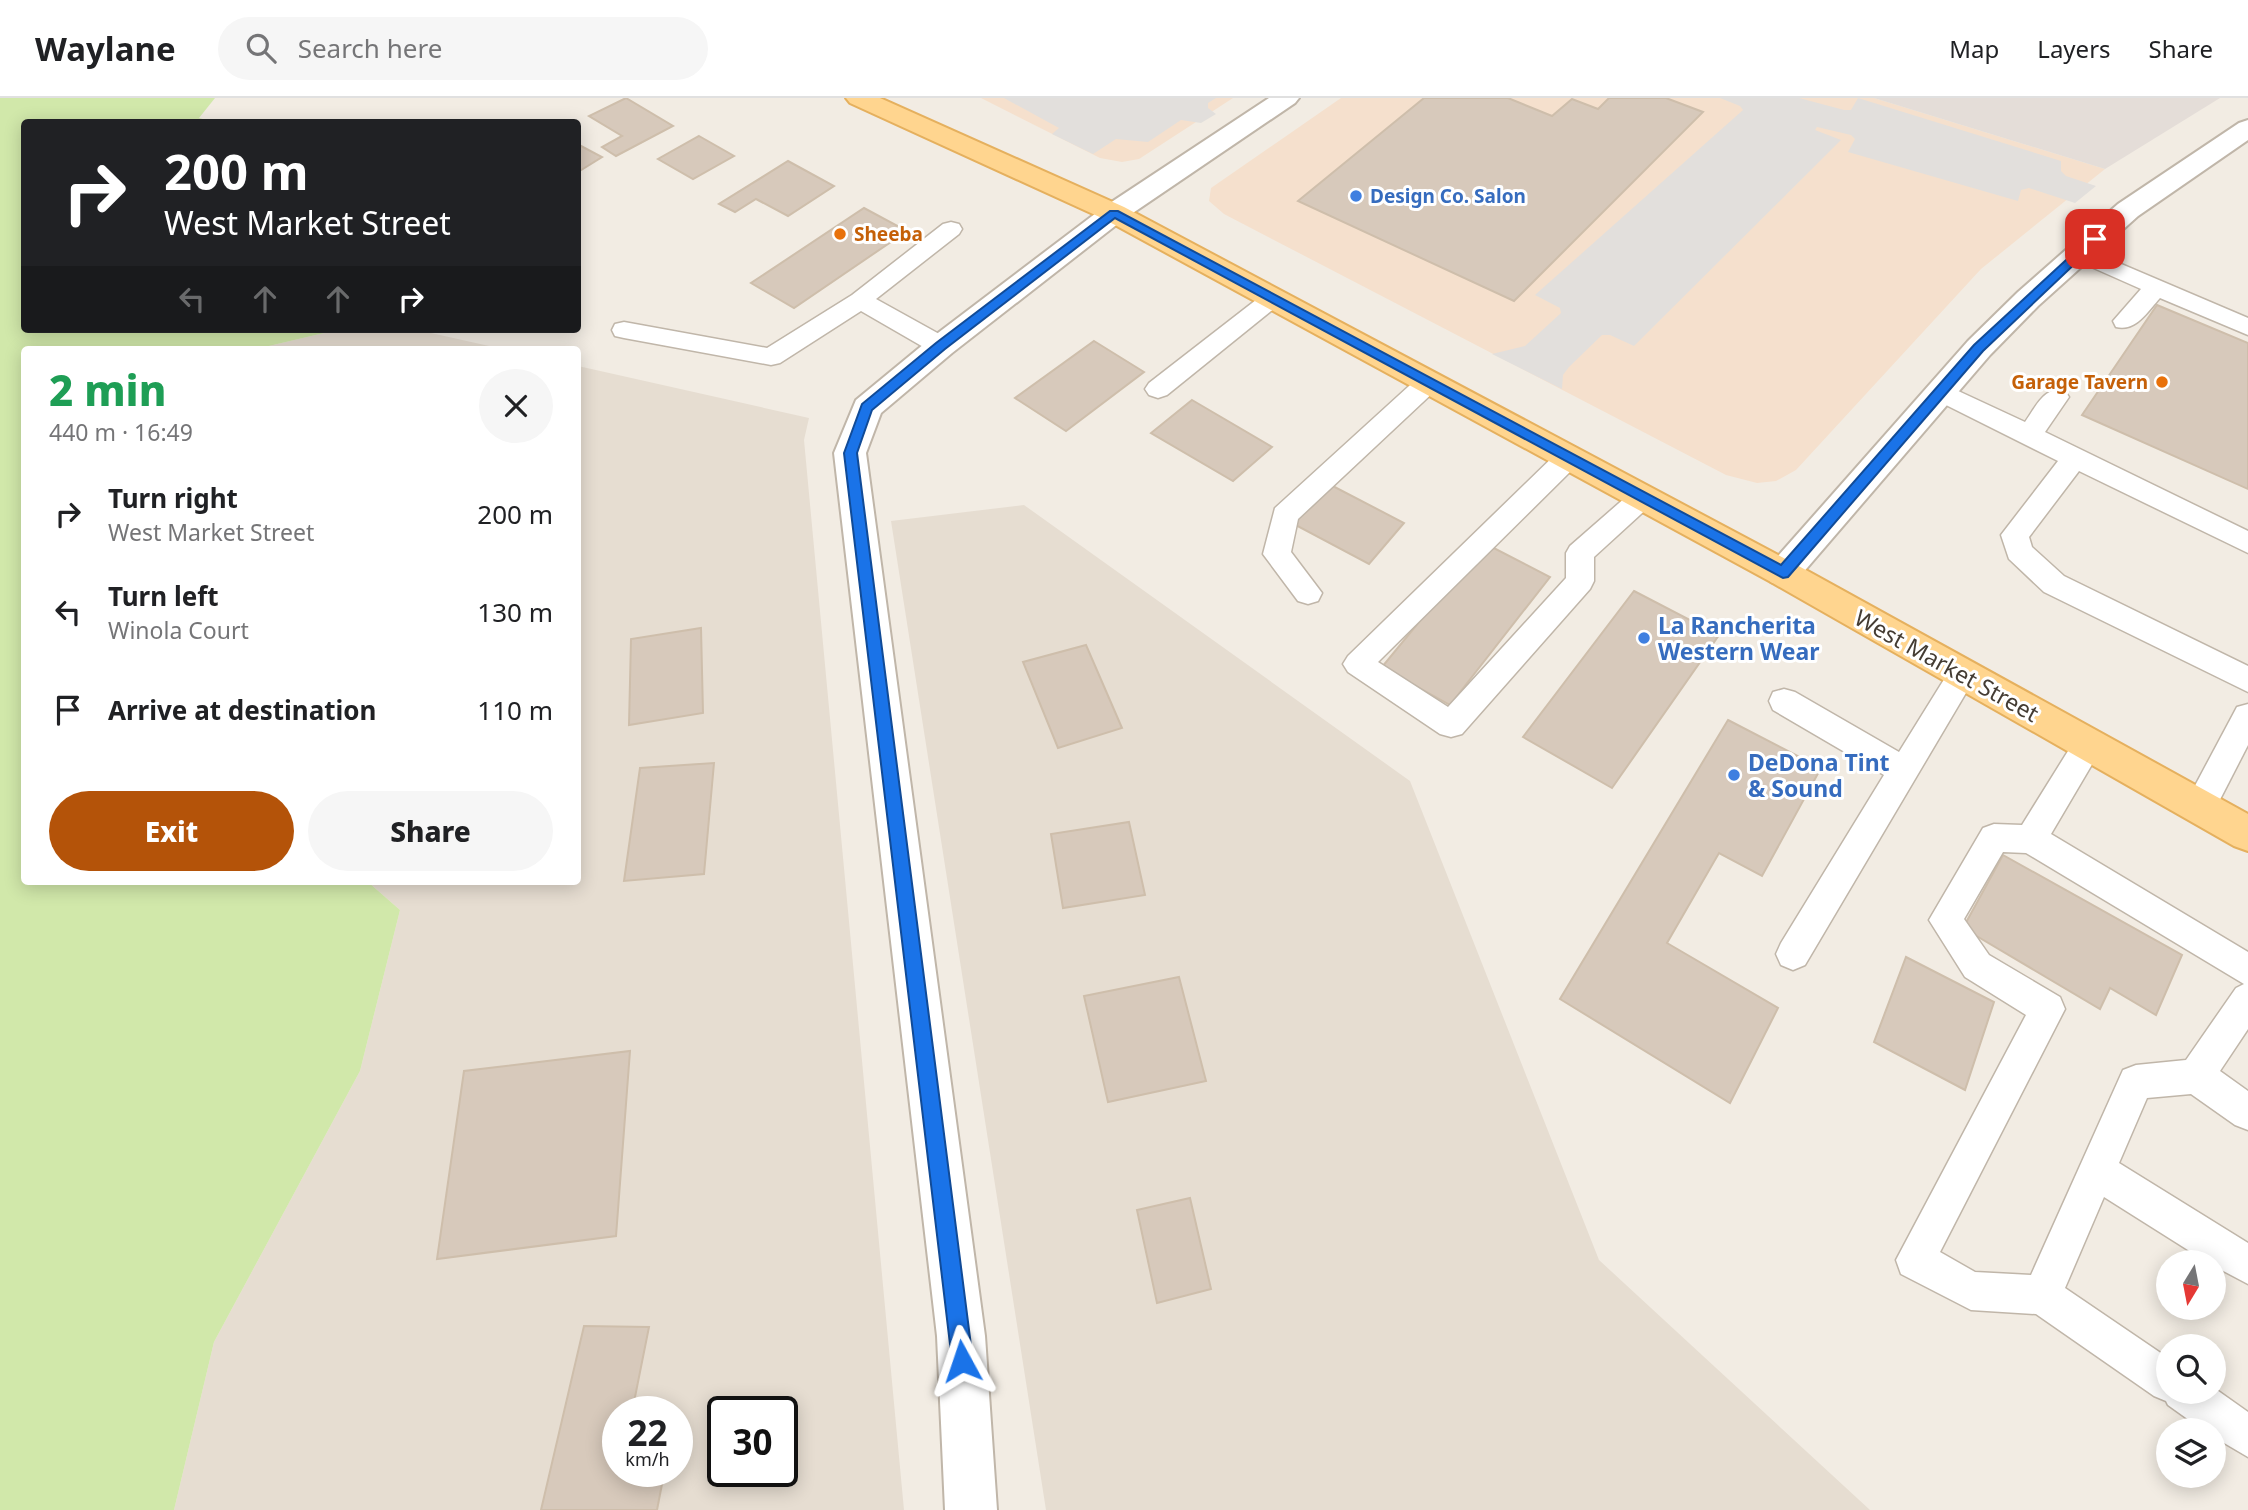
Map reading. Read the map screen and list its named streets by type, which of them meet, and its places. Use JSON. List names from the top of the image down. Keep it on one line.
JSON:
{"streets":{"main road":["West Market Street"]},"places":["Design Co. Salon","Sheeba","Garage Tavern","La Rancherita Western Wear","DeDona Tint & Sound"],"north":"bottom","page":{"header":"Waylane","search":"Search here","nav":["Map","Layers","Share"],"turn":["200 m","West Market Street"],"heading":["2 min","440 m · 16:49"],"list":[{"name":"Turn right","note":"West Market Street","value":"200 m"},{"name":"Turn left","note":"Winola Court","value":"130 m"},{"name":"Arrive at destination","value":"110 m"}],"buttons":["Exit","Share"],"speed":"22 km/h","limit":"30"}}
